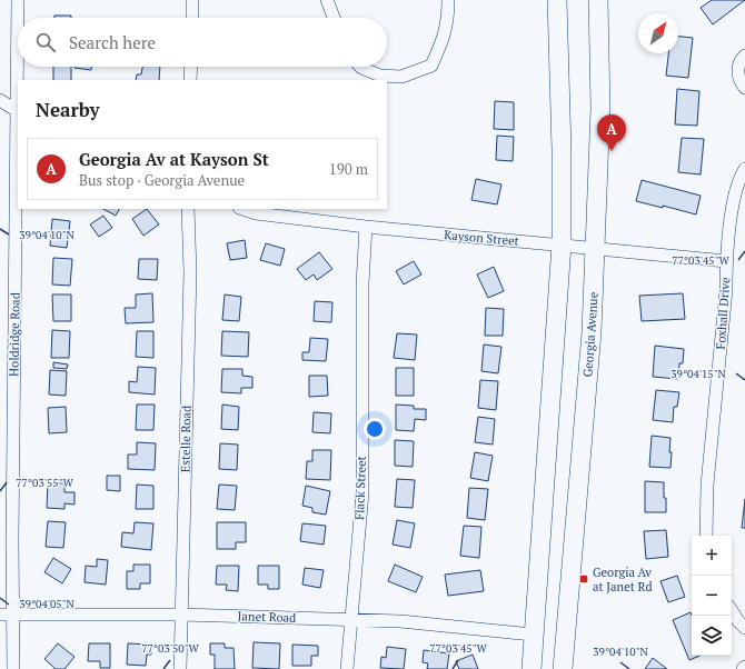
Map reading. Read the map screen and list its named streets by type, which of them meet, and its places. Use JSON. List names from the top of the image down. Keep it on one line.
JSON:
{"streets":{"main road":["Georgia Avenue"],"street":["Kayson Street","Foxhall Drive","Holdridge Road","Estelle Road","Flack Street","Janet Road"]},"crossings":[["Kayson Street","Foxhall Drive"],["Kayson Street","Georgia Avenue"],["Kayson Street","Flack Street"],["Holdridge Road","Janet Road"],["Estelle Road","Janet Road"],["Flack Street","Janet Road"]],"places":{"transit":["Georgia Av at Janet Rd"]},"north":"top right","page":{"search":"Search here","heading":"Nearby","pins":"A","list":[{"mark":"A","name":"Georgia Av at Kayson St","note":"Bus stop · Georgia Avenue","value":"190 m"}],"map_buttons":["+","−"]},"coordinates":["39°04'10\"N","77°03'45\"W","39°04'15\"N","77°03'55\"W","39°04'05\"N","77°03'50\"W"]}
